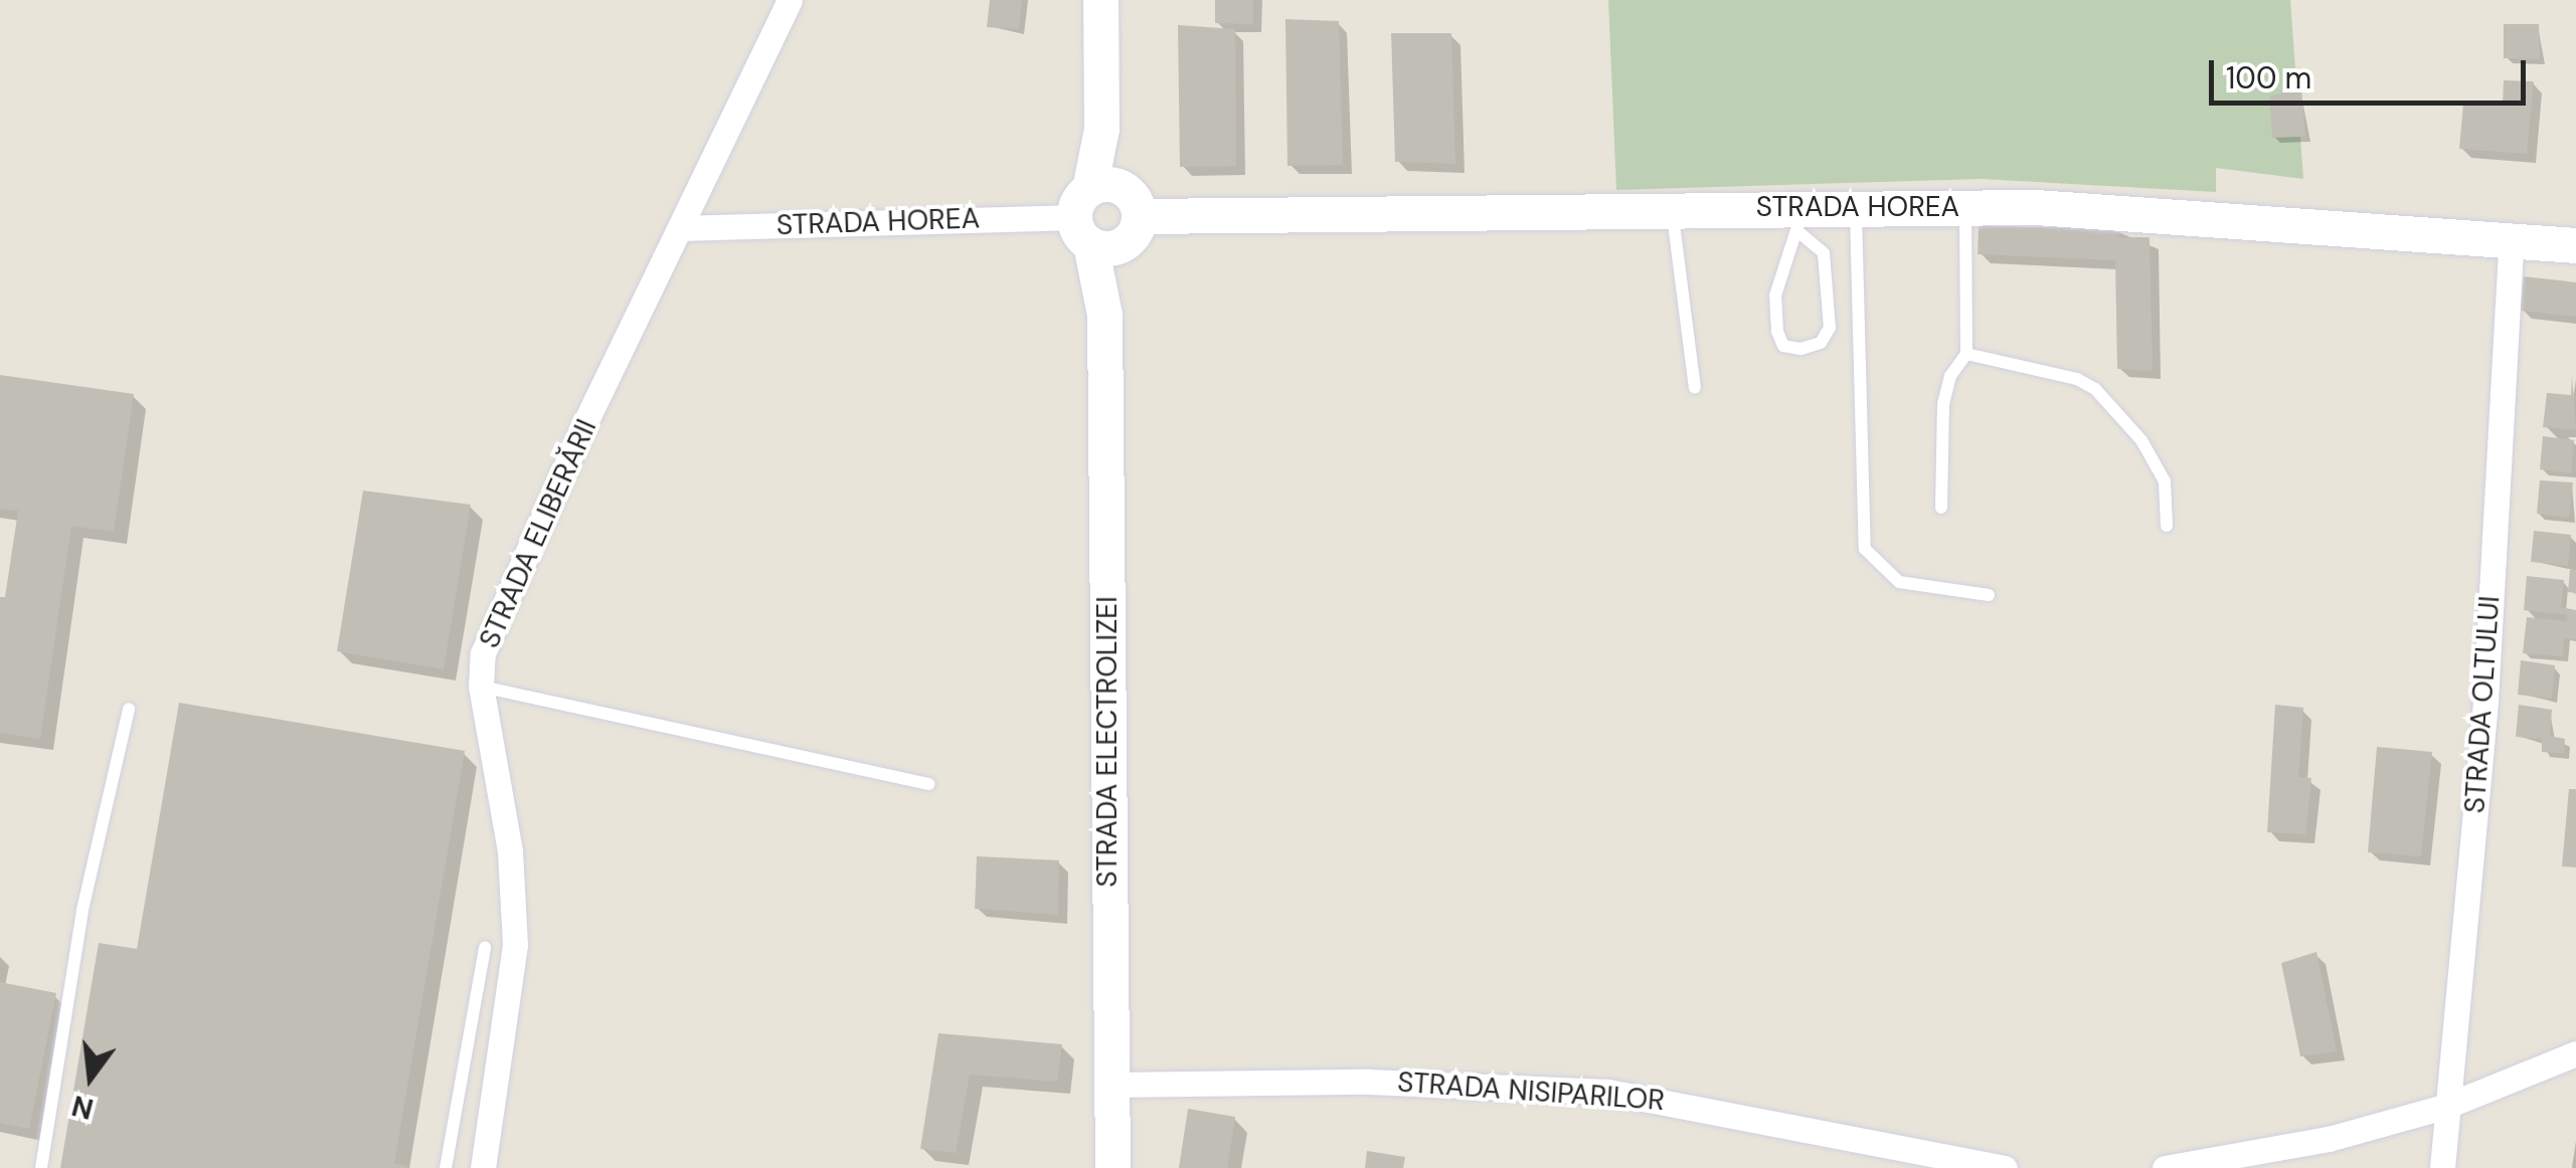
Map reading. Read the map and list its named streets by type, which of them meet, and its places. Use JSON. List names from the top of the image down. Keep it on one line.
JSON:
{"streets":{"street":["STRADA HOREA","STRADA ELIBERĂRII","STRADA OLTULUI","STRADA ELECTROLIZEI","STRADA NISIPARILOR"]},"crossings":[["STRADA HOREA","STRADA ELIBERĂRII"],["STRADA HOREA","STRADA OLTULUI"],["STRADA HOREA","STRADA ELECTROLIZEI"],["STRADA ELECTROLIZEI","STRADA NISIPARILOR"]],"scale_bar":"100 m","north":"bottom"}
